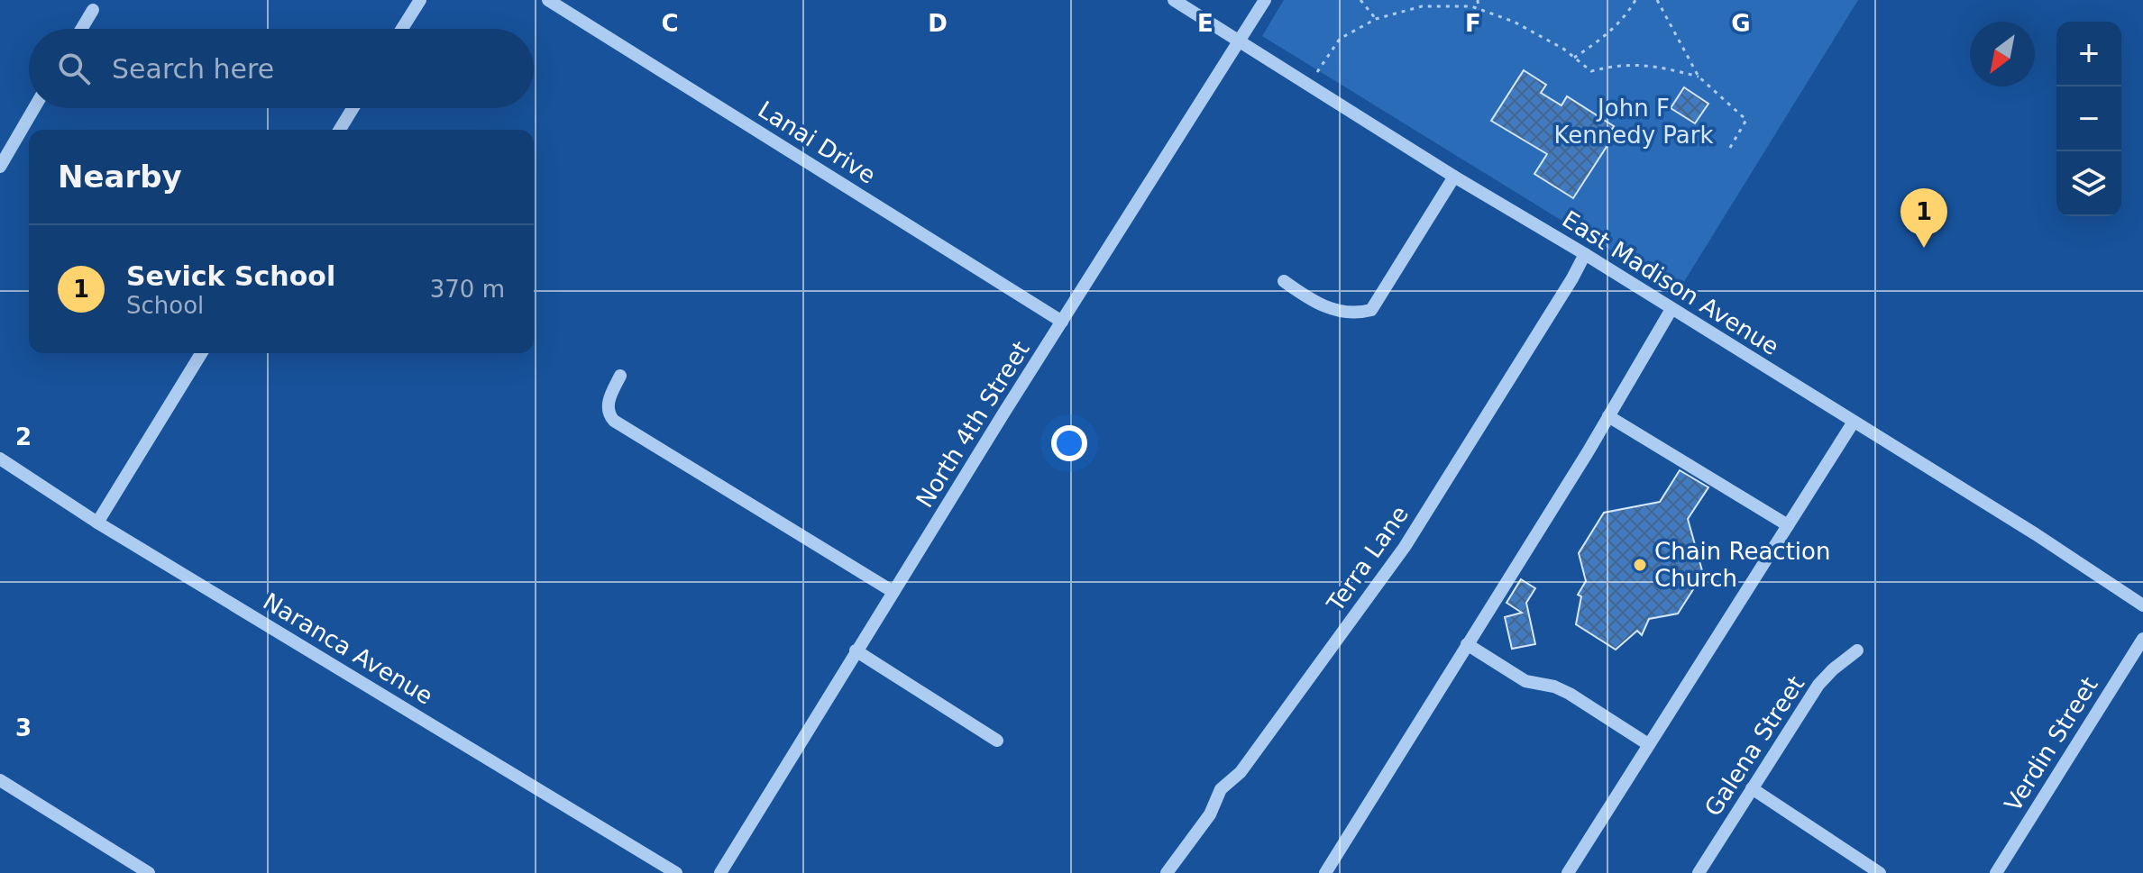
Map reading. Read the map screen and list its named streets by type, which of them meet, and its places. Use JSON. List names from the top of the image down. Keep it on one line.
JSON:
{"streets":{"street":["Lanai Drive","East Madison Avenue","North 4th Street","Terra Lane","Naranca Avenue","Verdin Street","Galena Street"]},"crossings":[["Lanai Drive","North 4th Street"],["East Madison Avenue","North 4th Street"],["East Madison Avenue","Terra Lane"]],"parks":["John F Kennedy Park"],"places":["Chain Reaction Church"],"north":"bottom left","page":{"map_buttons":["+","−"],"search":"Search here","heading":"Nearby","pins":"1","list":[{"mark":"1","name":"Sevick School","note":"School","value":"370 m"}]},"grid":{"columns":["C","D","E","F","G"],"rows":["2","3"]}}
